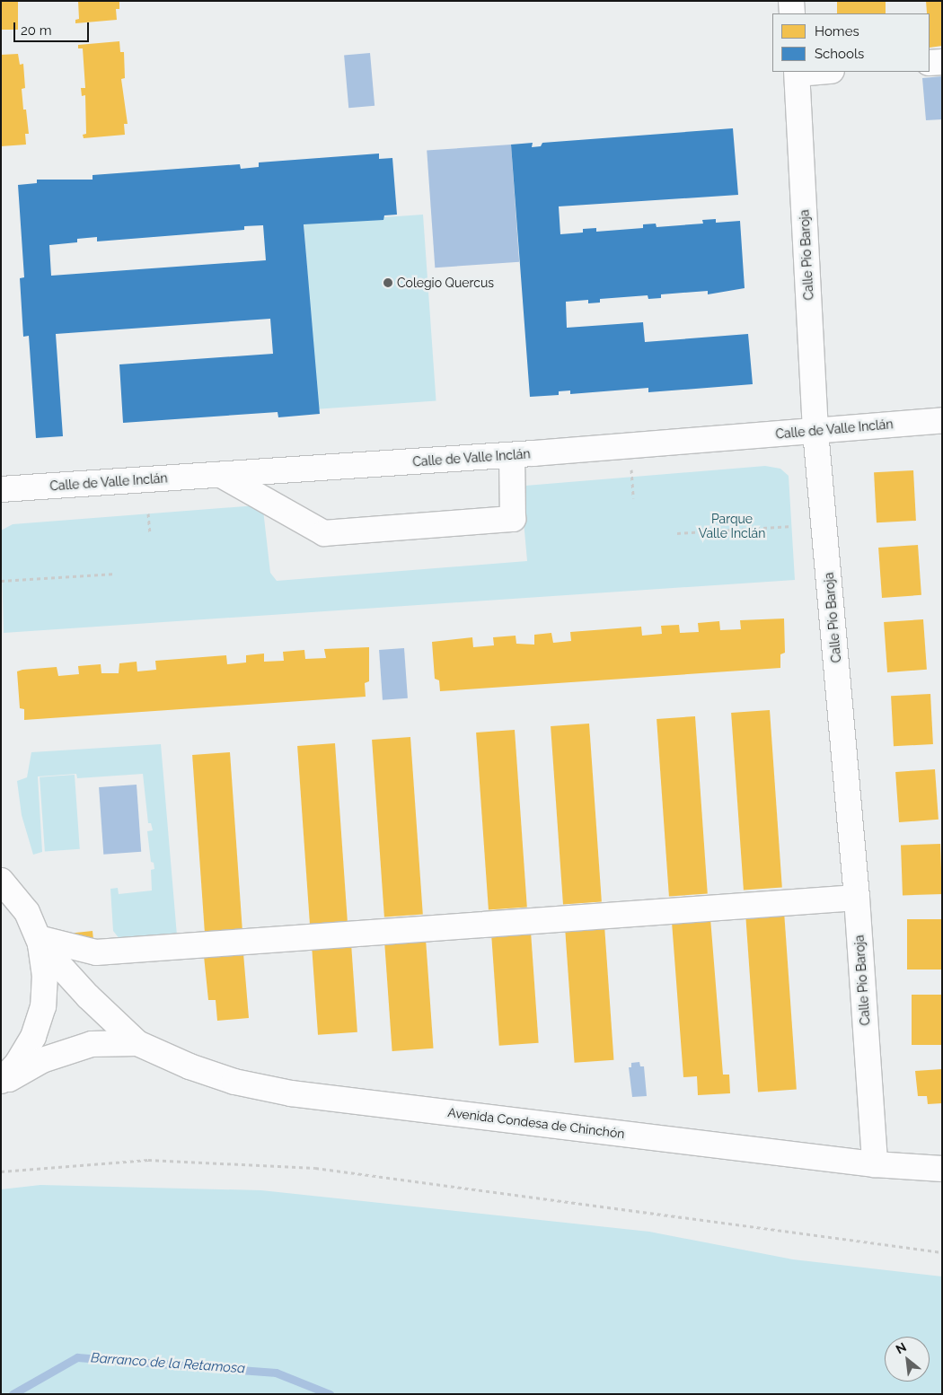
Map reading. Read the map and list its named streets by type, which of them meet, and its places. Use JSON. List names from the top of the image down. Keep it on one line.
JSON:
{"streets":{"street":["Calle Pío Baroja","Calle de Valle Inclán","Avenida Condesa de Chinchón"]},"crossings":[["Calle Pío Baroja","Calle de Valle Inclán"],["Calle Pío Baroja","Avenida Condesa de Chinchón"]],"water":["Barranco de la Retamosa"],"parks":["Parque Valle Inclán"],"places":["Colegio Quercus"],"legend":["Homes","Schools"],"scale_bar":"20 m","north":"top left"}
